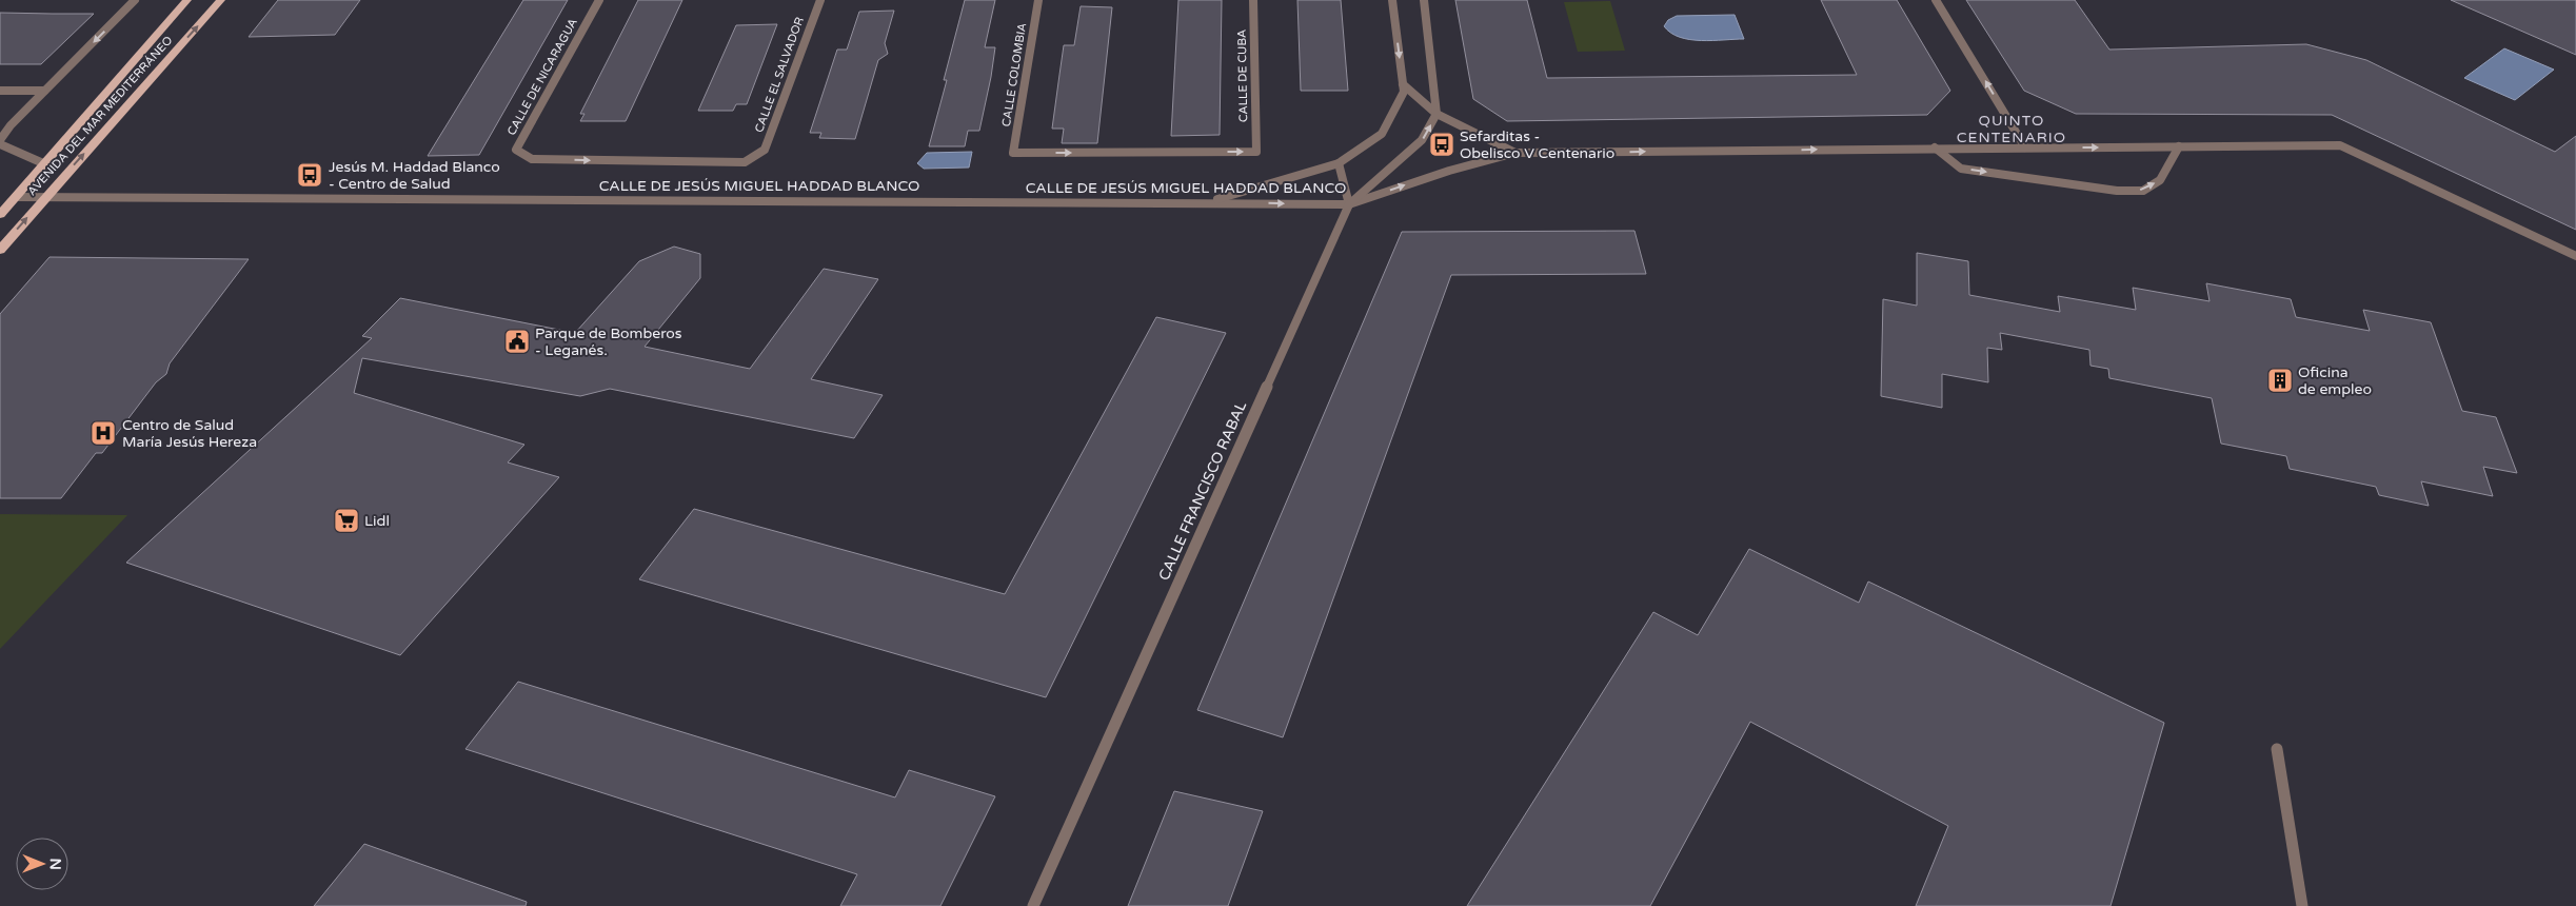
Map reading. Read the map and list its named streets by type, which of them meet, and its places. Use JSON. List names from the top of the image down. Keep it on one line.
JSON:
{"streets":{"main road":["AVENIDA DEL MAR MEDITERRÁNEO"],"street":["CALLE EL SALVADOR","CALLE COLOMBIA","CALLE DE CUBA","CALLE DE NICARAGUA","CALLE DE JESÚS MIGUEL HADDAD BLANCO","CALLE FRANCISCO RABAL"]},"crossings":[["CALLE EL SALVADOR","CALLE DE NICARAGUA"],["CALLE COLOMBIA","CALLE DE CUBA"],["AVENIDA DEL MAR MEDITERRÁNEO","CALLE DE JESÚS MIGUEL HADDAD BLANCO"],["CALLE DE JESÚS MIGUEL HADDAD BLANCO","CALLE FRANCISCO RABAL"]],"districts":["QUINTO CENTENARIO"],"places":{"bus stop":["Sefarditas - Obelisco V Centenario","Jesús M. Haddad Blanco - Centro de Salud"],"public building":["Parque de Bomberos - Leganés."],"building":["Oficina de empleo"],"hospital":["Centro de Salud María Jesús Hereza"],"supermarket":["Lidl"]},"north":"right"}
